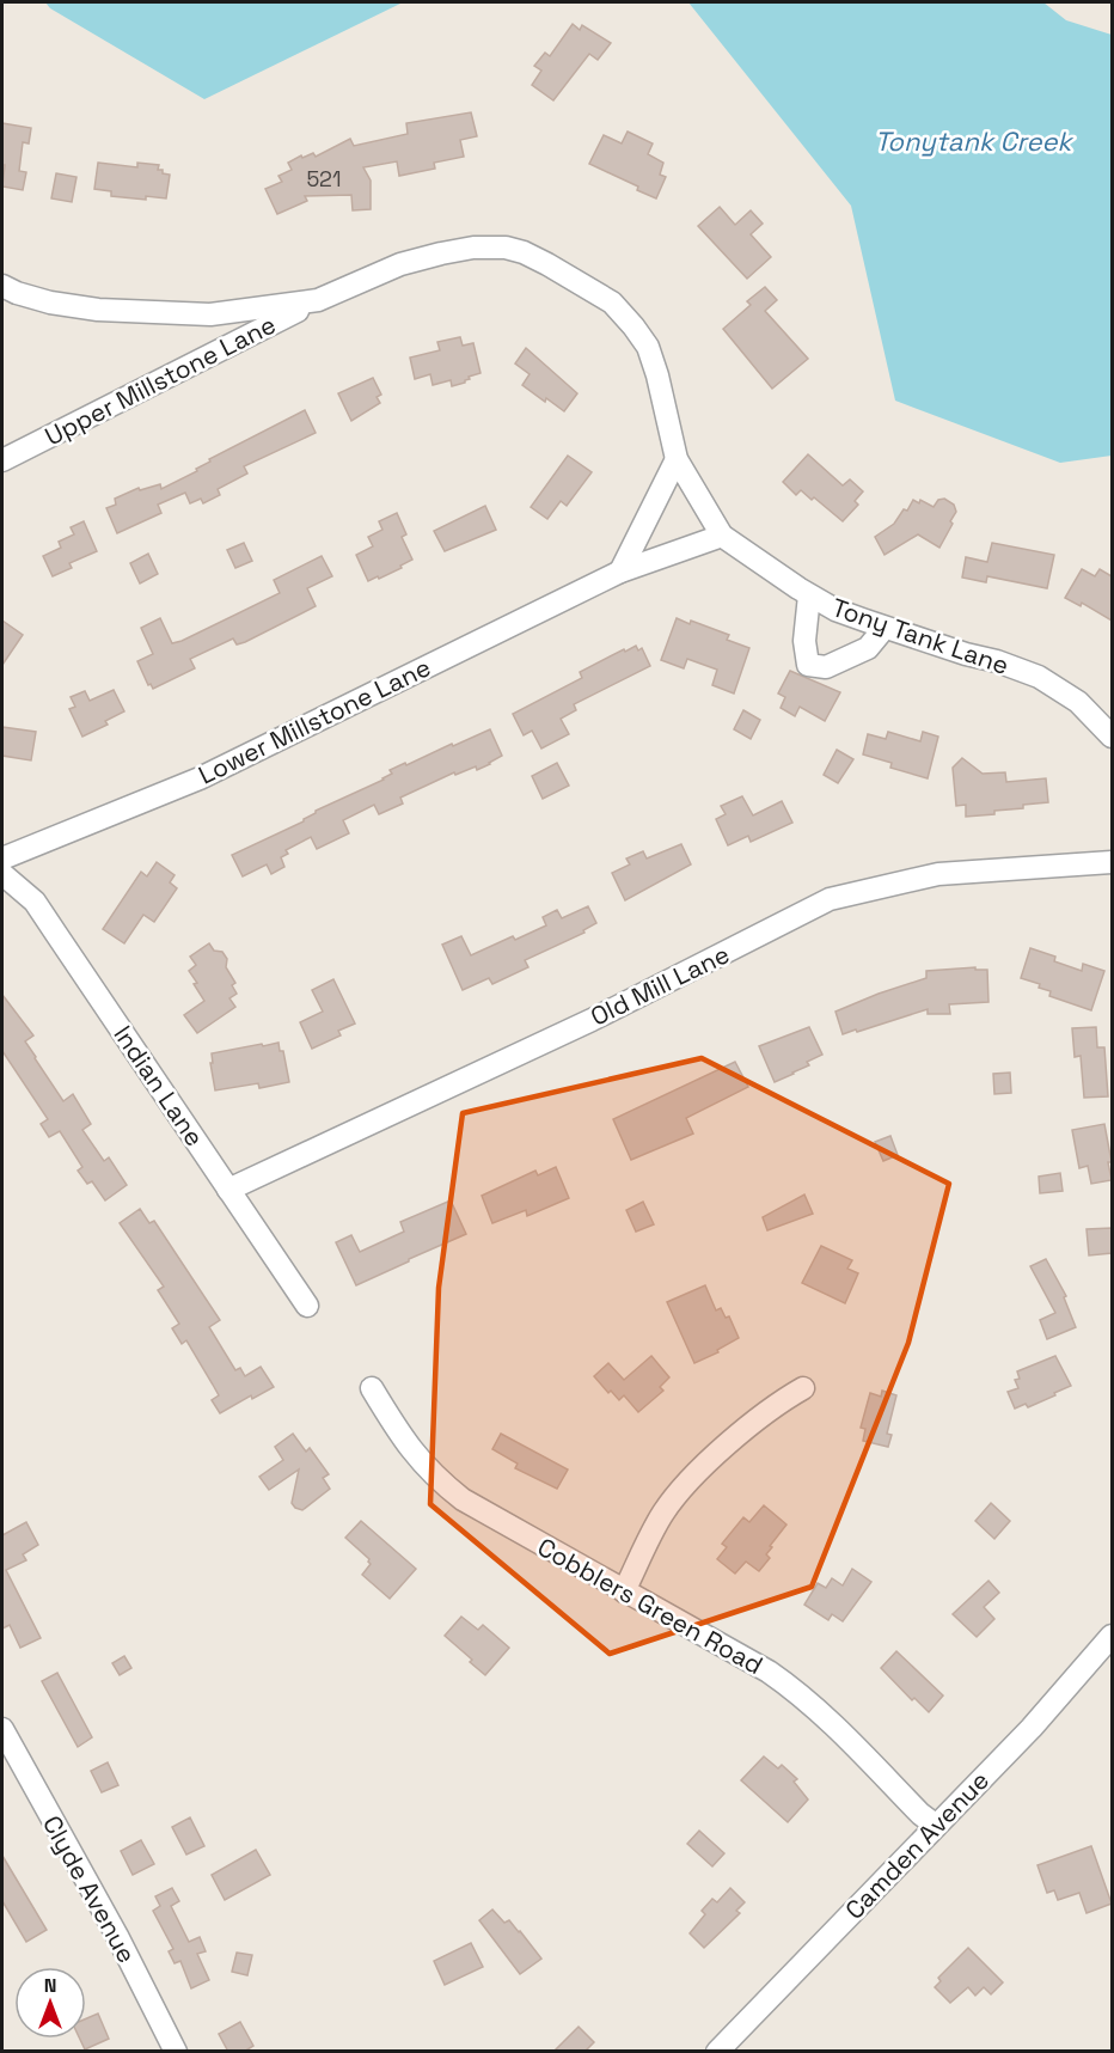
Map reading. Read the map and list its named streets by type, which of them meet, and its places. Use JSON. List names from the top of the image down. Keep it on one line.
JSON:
{"streets":{"street":["Upper Millstone Lane","Tony Tank Lane","Lower Millstone Lane","Old Mill Lane","Indian Lane","Cobblers Green Road","Camden Avenue","Clyde Avenue"]},"crossings":[["Upper Millstone Lane","Tony Tank Lane"],["Tony Tank Lane","Lower Millstone Lane"],["Old Mill Lane","Indian Lane"],["Cobblers Green Road","Camden Avenue"]],"water":["Tonytank Creek"],"house_numbers":["521"],"north":"top"}
